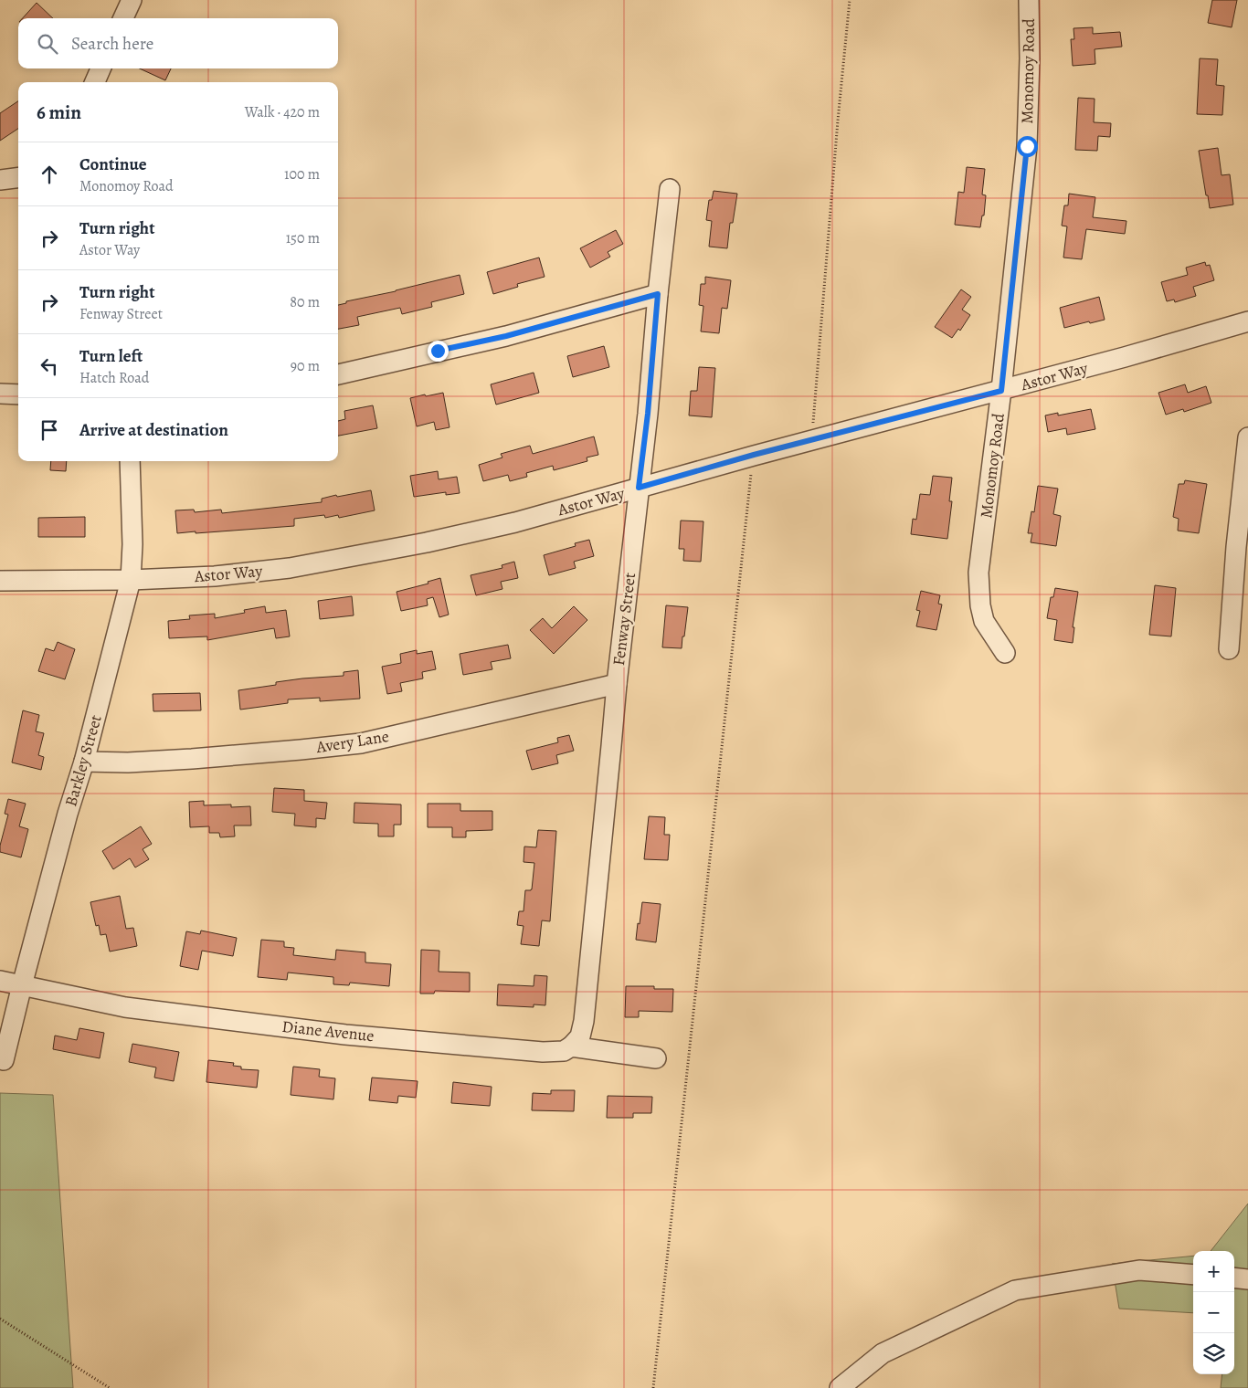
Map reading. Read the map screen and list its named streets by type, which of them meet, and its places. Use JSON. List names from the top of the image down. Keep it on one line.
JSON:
{"streets":{"street":["Monomoy Road","Astor Way","Fenway Street","Avery Lane","Barkley Street","Diane Avenue"]},"crossings":[["Monomoy Road","Astor Way"],["Astor Way","Fenway Street"],["Astor Way","Barkley Street"],["Fenway Street","Avery Lane"],["Fenway Street","Diane Avenue"],["Avery Lane","Barkley Street"],["Barkley Street","Diane Avenue"]],"page":{"search":"Search here","heading":["6 min","Walk · 420 m"],"list":[["Continue","Monomoy Road","100 m"],["Turn right","Astor Way","150 m"],["Turn right","Fenway Street","80 m"],["Turn left","Hatch Road","90 m"],"Arrive at destination"],"map_buttons":["+","−"]}}
